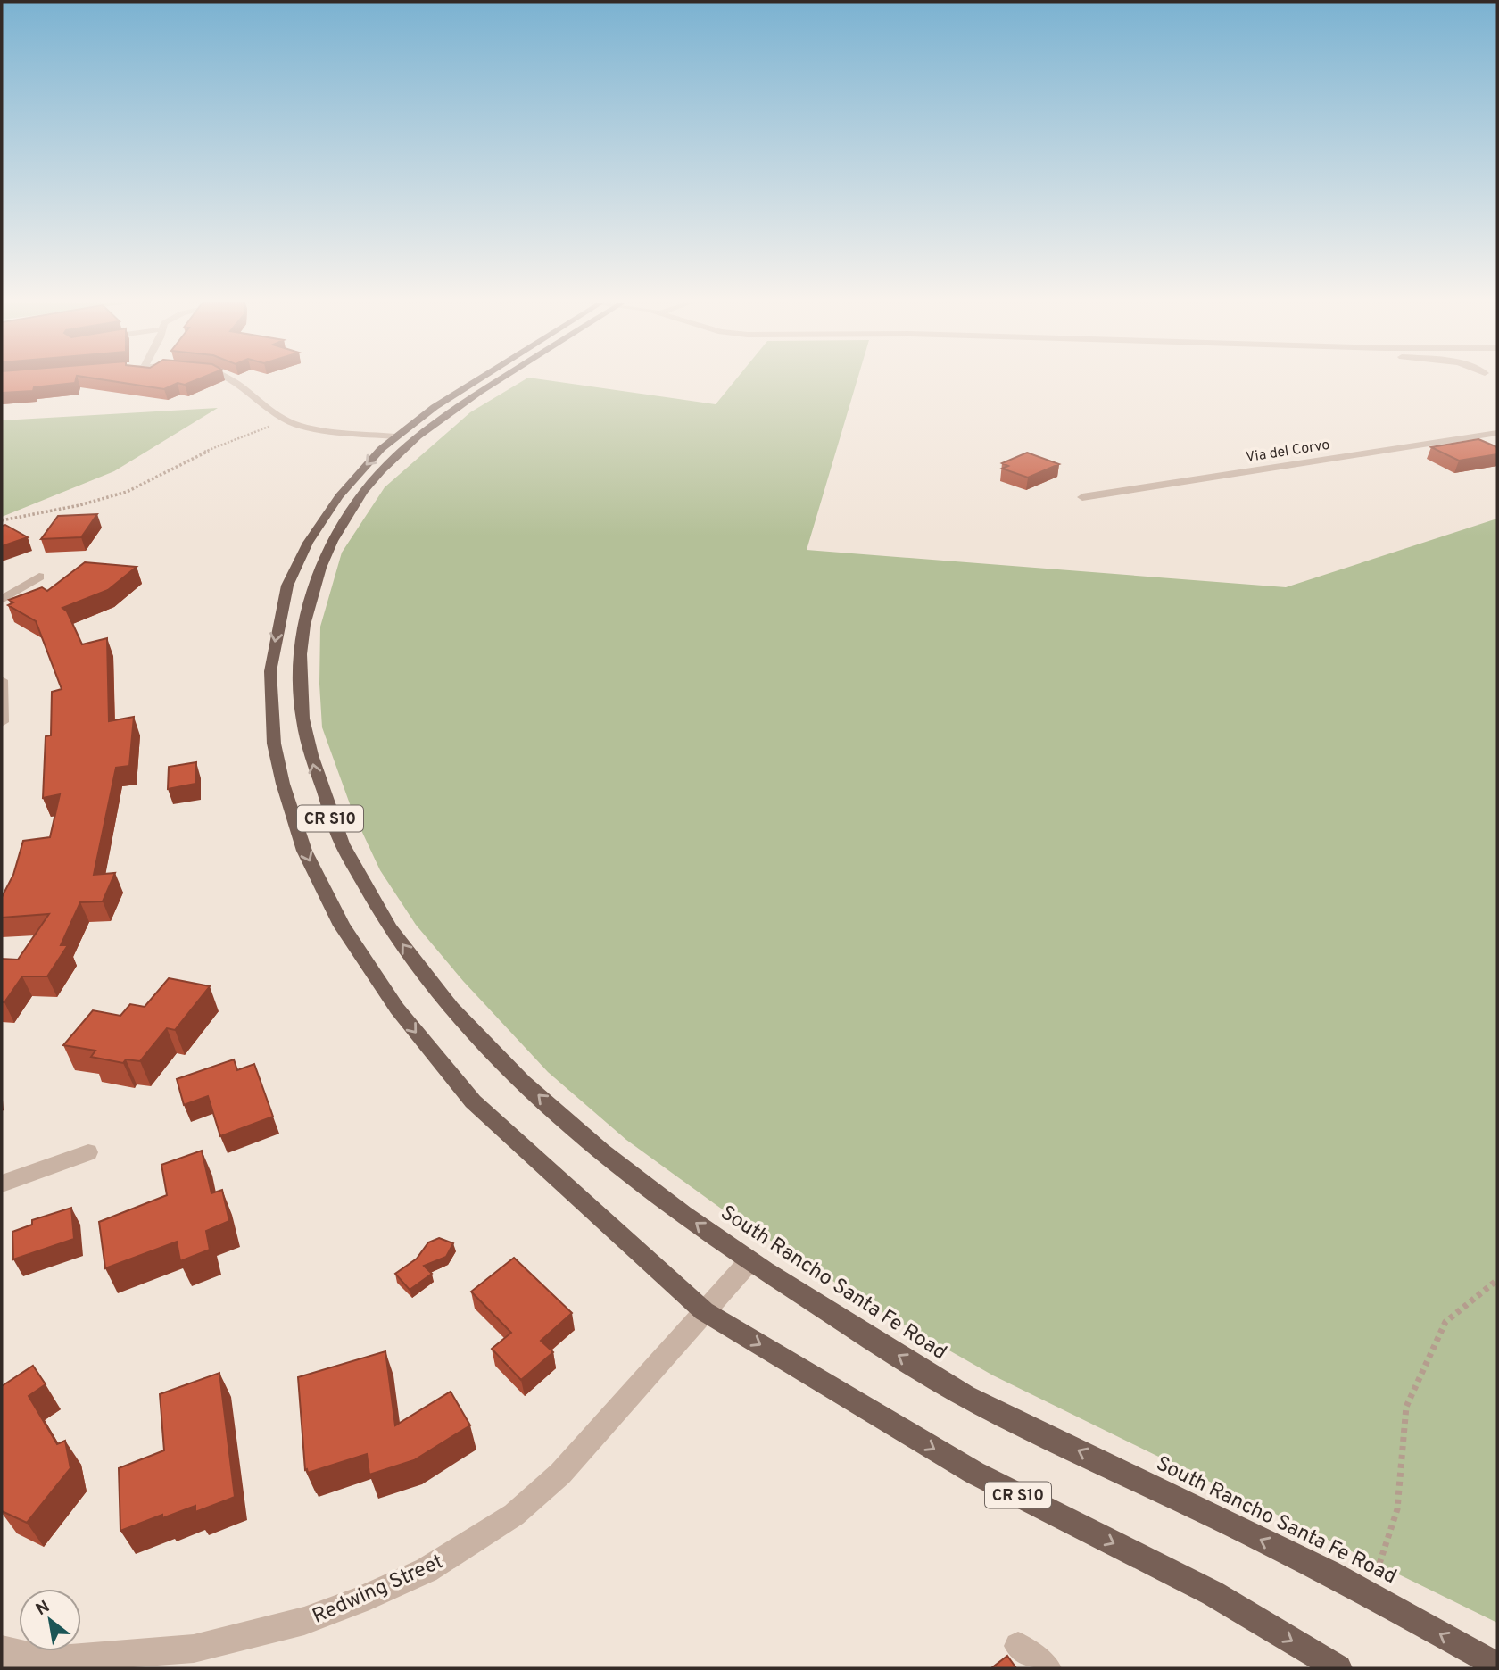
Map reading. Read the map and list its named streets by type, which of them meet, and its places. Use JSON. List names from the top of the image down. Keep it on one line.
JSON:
{"streets":{"main road":["CR S10","South Rancho Santa Fe Road"],"street":["Via del Corvo","Redwing Street"]},"crossings":[["CR S10","Redwing Street"],["South Rancho Santa Fe Road","Redwing Street"]],"north":"top left"}
